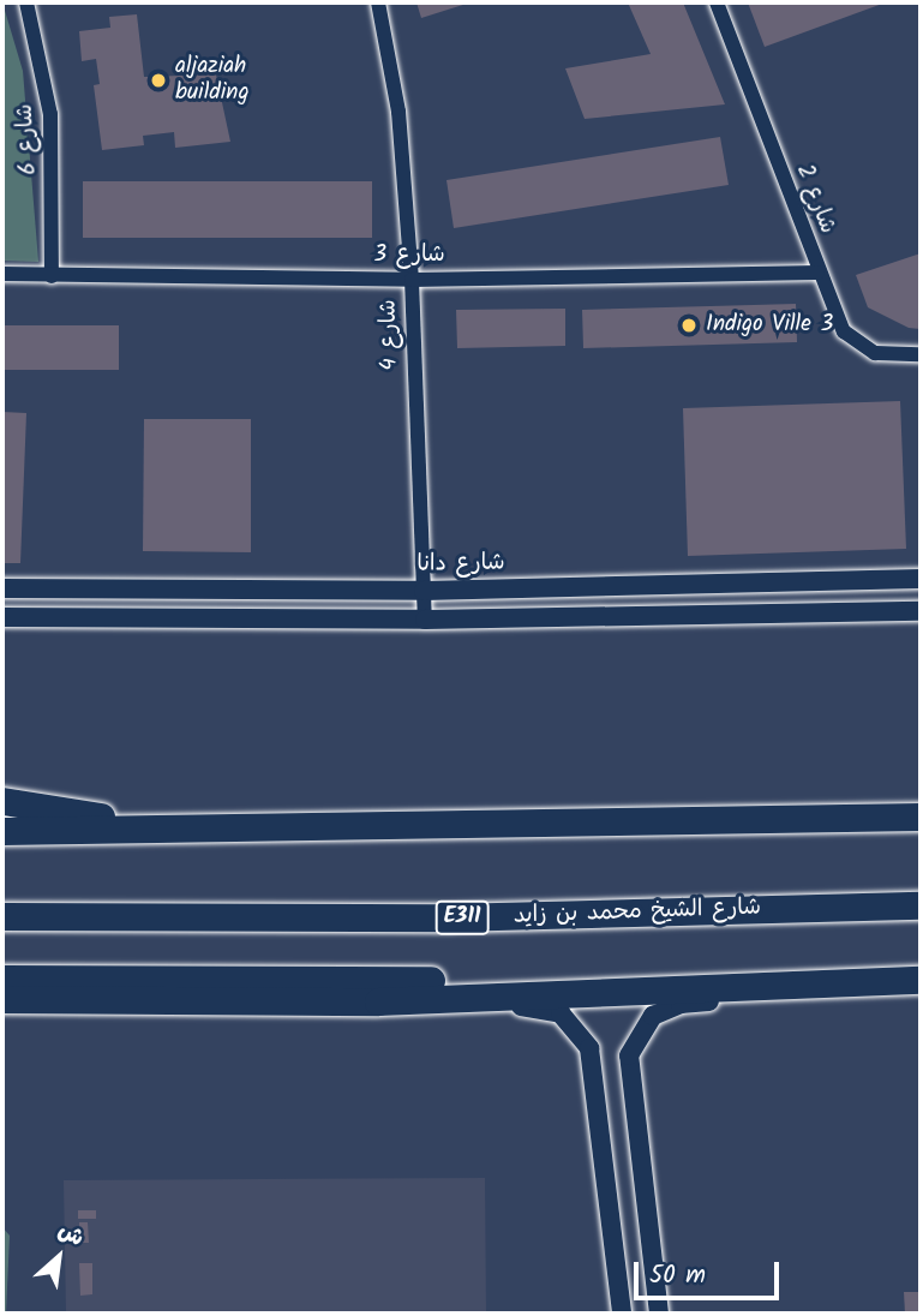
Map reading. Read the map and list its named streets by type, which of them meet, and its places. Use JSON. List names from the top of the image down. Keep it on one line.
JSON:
{"streets":{"highway":["شارع الشيخ محمد بن زايد","E311"],"street":["شارع 6","شارع 2","شارع 3","شارع 4","شارع دانا"]},"crossings":[["شارع 6","شارع 3"],["شارع 2","شارع 3"],["شارع 3","شارع 4"],["شارع 4","شارع دانا"]],"places":["aljaziah building","Indigo Ville 3"],"scale_bar":"50 m","north":"top right"}
